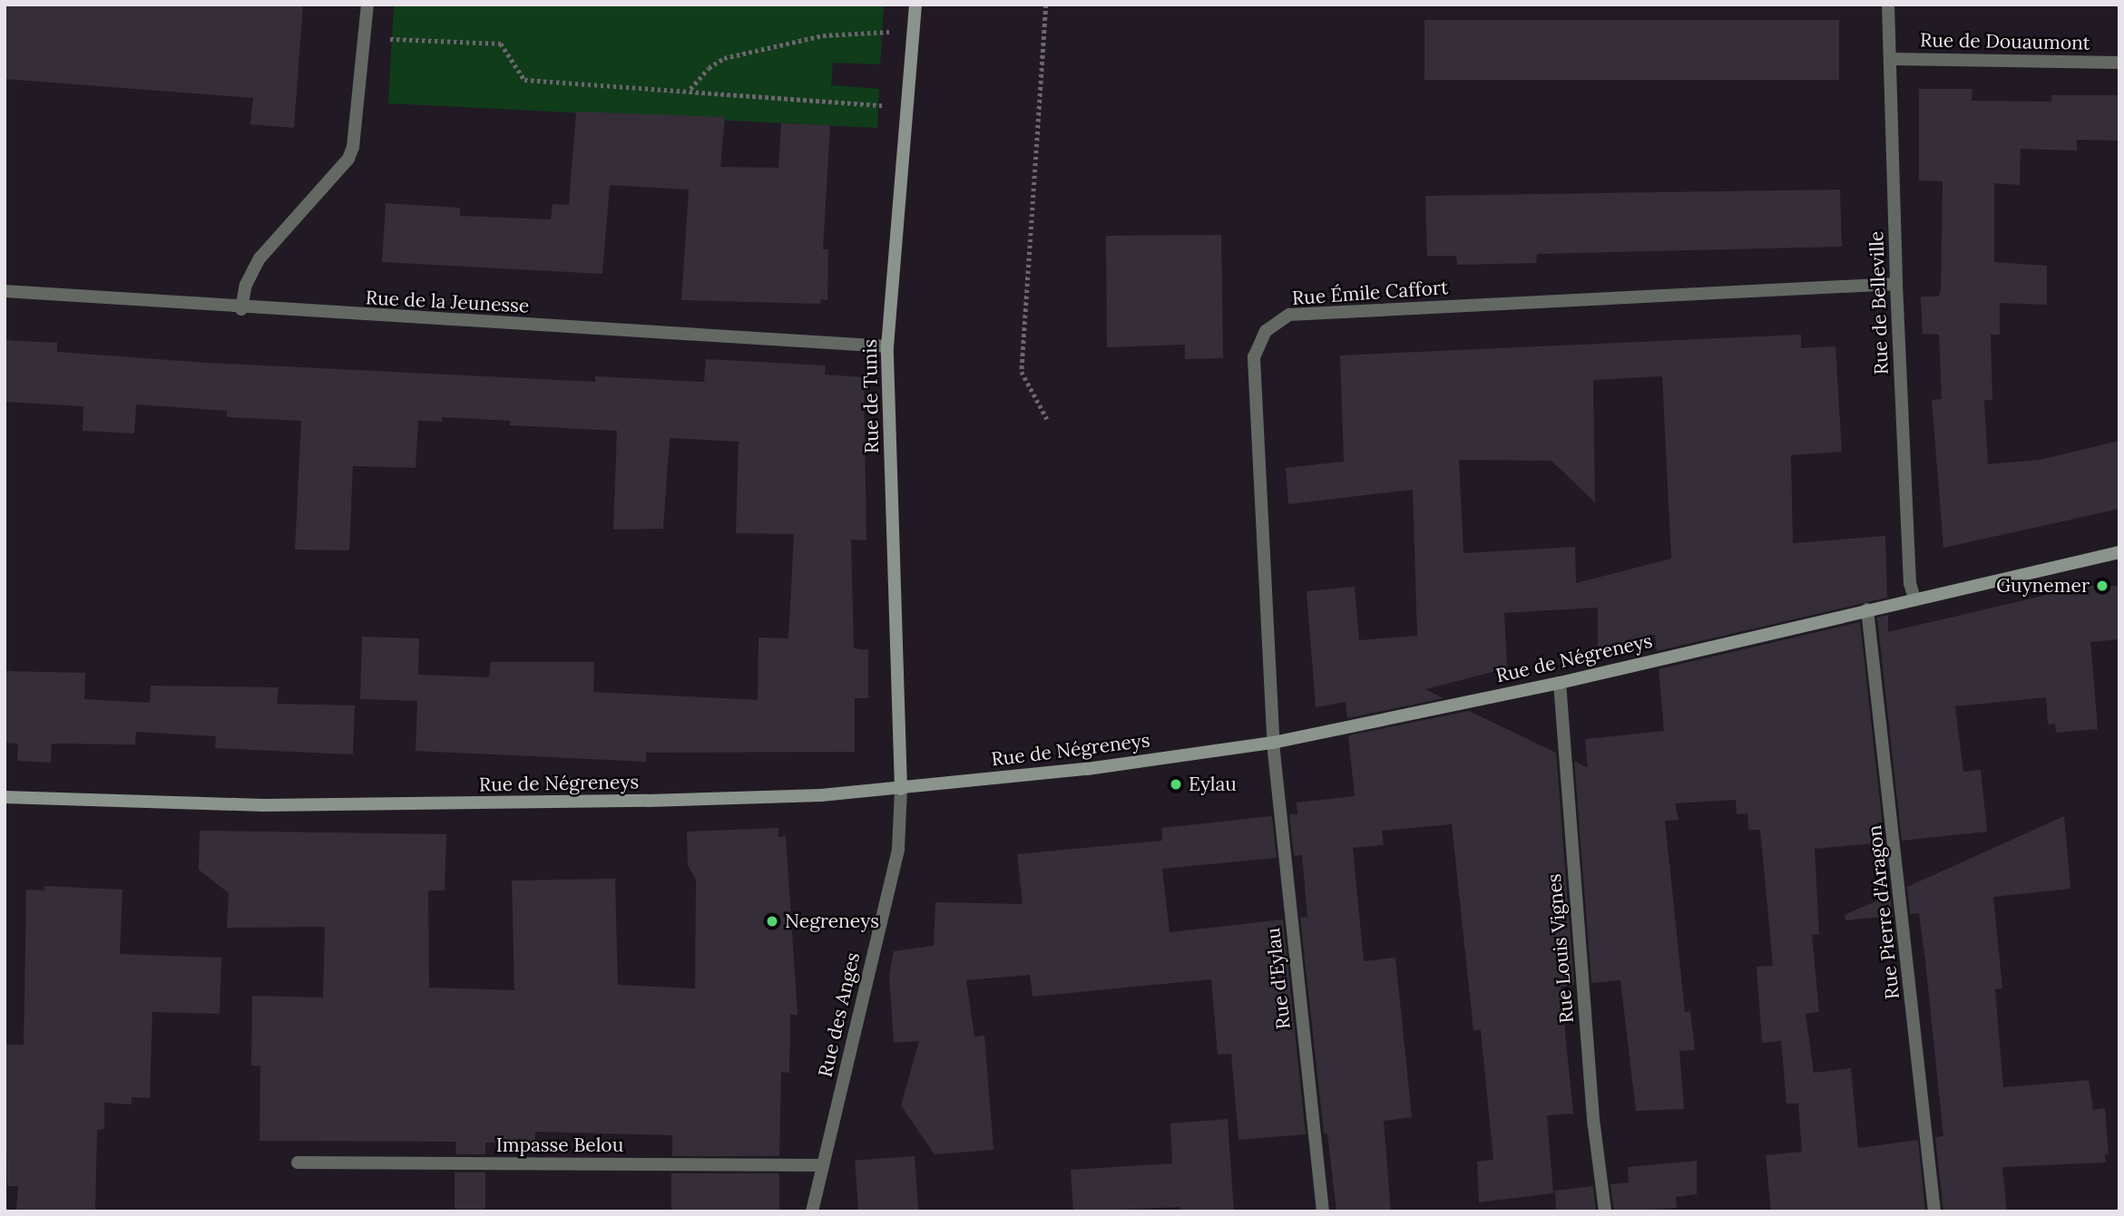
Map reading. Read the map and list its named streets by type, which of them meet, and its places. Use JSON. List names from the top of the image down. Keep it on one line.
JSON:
{"streets":{"street":["Rue de Douaumont","Rue Émile Caffort","Rue de la Jeunesse","Rue de Belleville","Rue de Tunis","Rue de Négreneys","Rue Pierre d'Aragon","Rue Louis Vignes","Rue d'Eylau","Rue des Anges","Impasse Belou"]},"crossings":[["Rue de Douaumont","Rue de Belleville"],["Rue Émile Caffort","Rue de Belleville"],["Rue Émile Caffort","Rue de Négreneys"],["Rue Émile Caffort","Rue d'Eylau"],["Rue de la Jeunesse","Rue de Tunis"],["Rue de Belleville","Rue de Négreneys"],["Rue de Tunis","Rue de Négreneys"],["Rue de Tunis","Rue des Anges"],["Rue de Négreneys","Rue Pierre d'Aragon"],["Rue de Négreneys","Rue Louis Vignes"],["Rue de Négreneys","Rue d'Eylau"],["Rue de Négreneys","Rue des Anges"],["Rue des Anges","Impasse Belou"]],"places":["Guynemer","Eylau","Negreneys"]}
